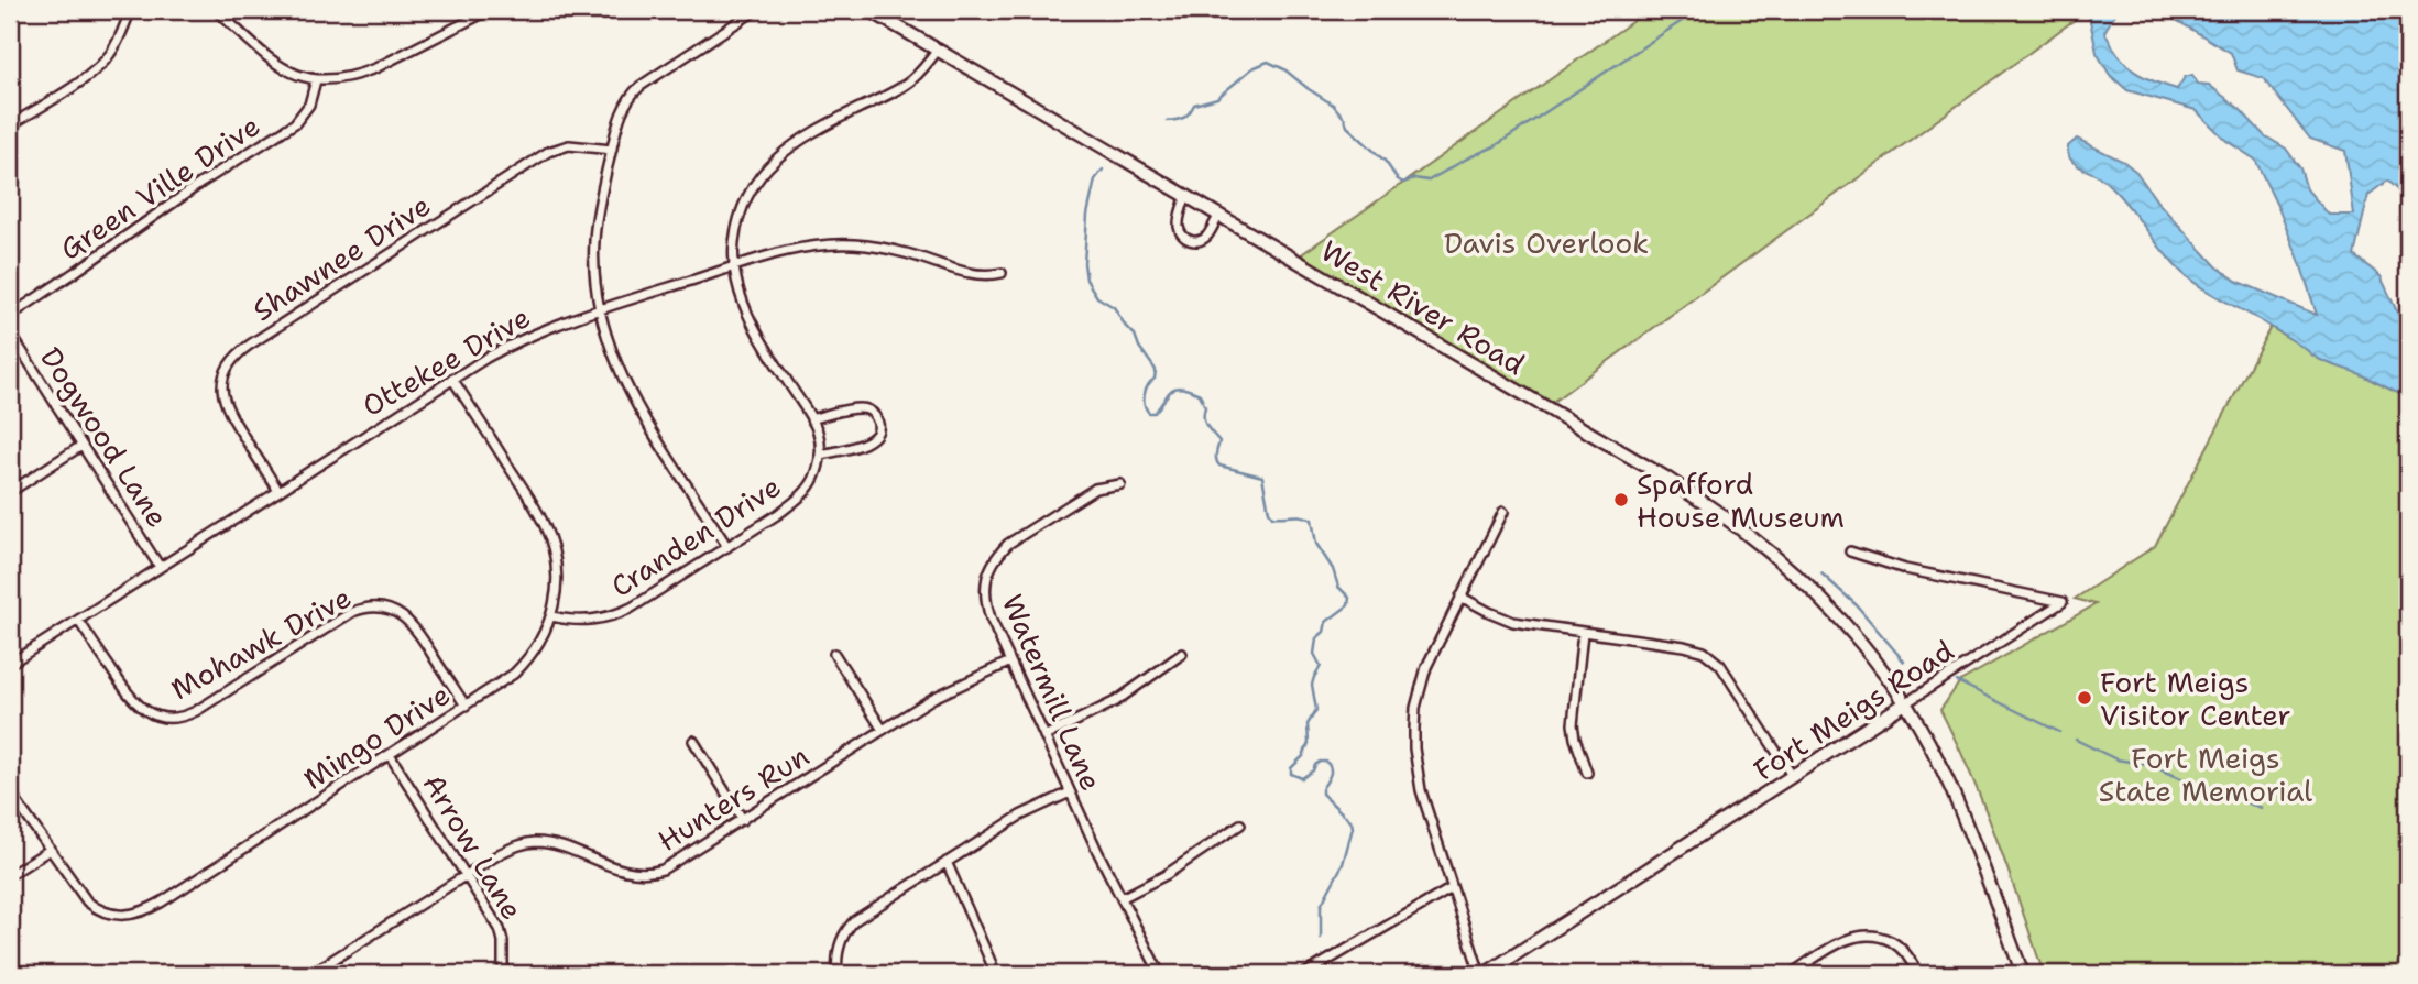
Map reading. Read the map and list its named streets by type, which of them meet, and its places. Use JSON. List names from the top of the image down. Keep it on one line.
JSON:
{"streets":{"main road":["West River Road","Fort Meigs Road"],"street":["Green Ville Drive","Shawnee Drive","Ottekee Drive","Dogwood Lane","Cranden Drive","Mohawk Drive","Watermill Lane","Mingo Drive","Hunters Run","Arrow Lane"]},"crossings":[["Shawnee Drive","Ottekee Drive"],["West River Road","Fort Meigs Road"],["Ottekee Drive","Dogwood Lane"],["Ottekee Drive","Mohawk Drive"],["Ottekee Drive","Mingo Drive"],["Cranden Drive","Mingo Drive"],["Mohawk Drive","Mingo Drive"],["Watermill Lane","Hunters Run"],["Mingo Drive","Arrow Lane"],["Hunters Run","Arrow Lane"]],"parks":["Davis Overlook","Fort Meigs State Memorial"],"places":["Spafford House Museum","Fort Meigs Visitor Center"]}
